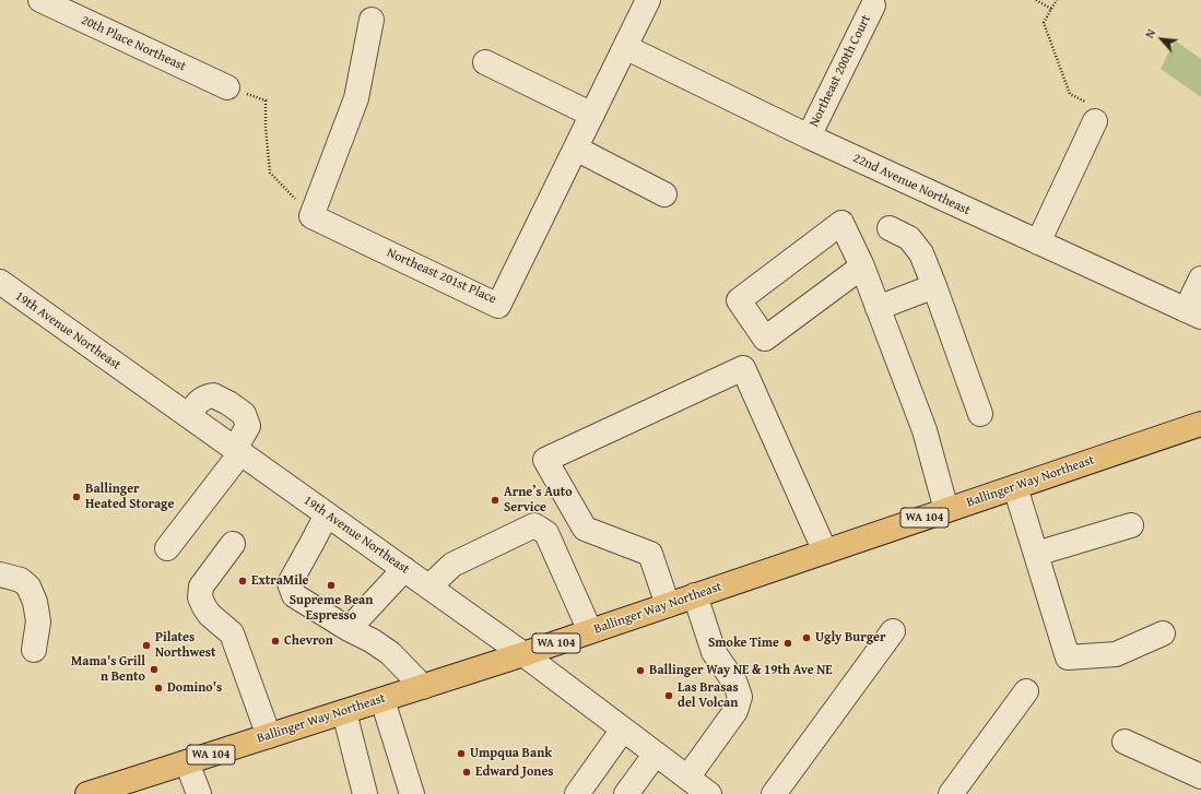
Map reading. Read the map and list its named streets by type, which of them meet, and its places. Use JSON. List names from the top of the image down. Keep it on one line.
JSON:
{"streets":{"main road":["Ballinger Way Northeast","WA 104"],"street":["20th Place Northeast","Northeast 200th Court","22nd Avenue Northeast","Northeast 201st Place","19th Avenue Northeast"]},"crossings":[["Northeast 200th Court","22nd Avenue Northeast"],["22nd Avenue Northeast","Northeast 201st Place"],["19th Avenue Northeast","Ballinger Way Northeast"]],"places":["Ballinger Heated Storage","Arne’s Auto Service","ExtraMile","Supreme Bean Espresso","Ugly Burger","Chevron","Smoke Time","Pilates Northwest","Mama's Grill n Bento","Ballinger Way NE & 19th Ave NE","Domino's","Las Brasas del Volcan","Umpqua Bank","Edward Jones"],"north":"top left"}
